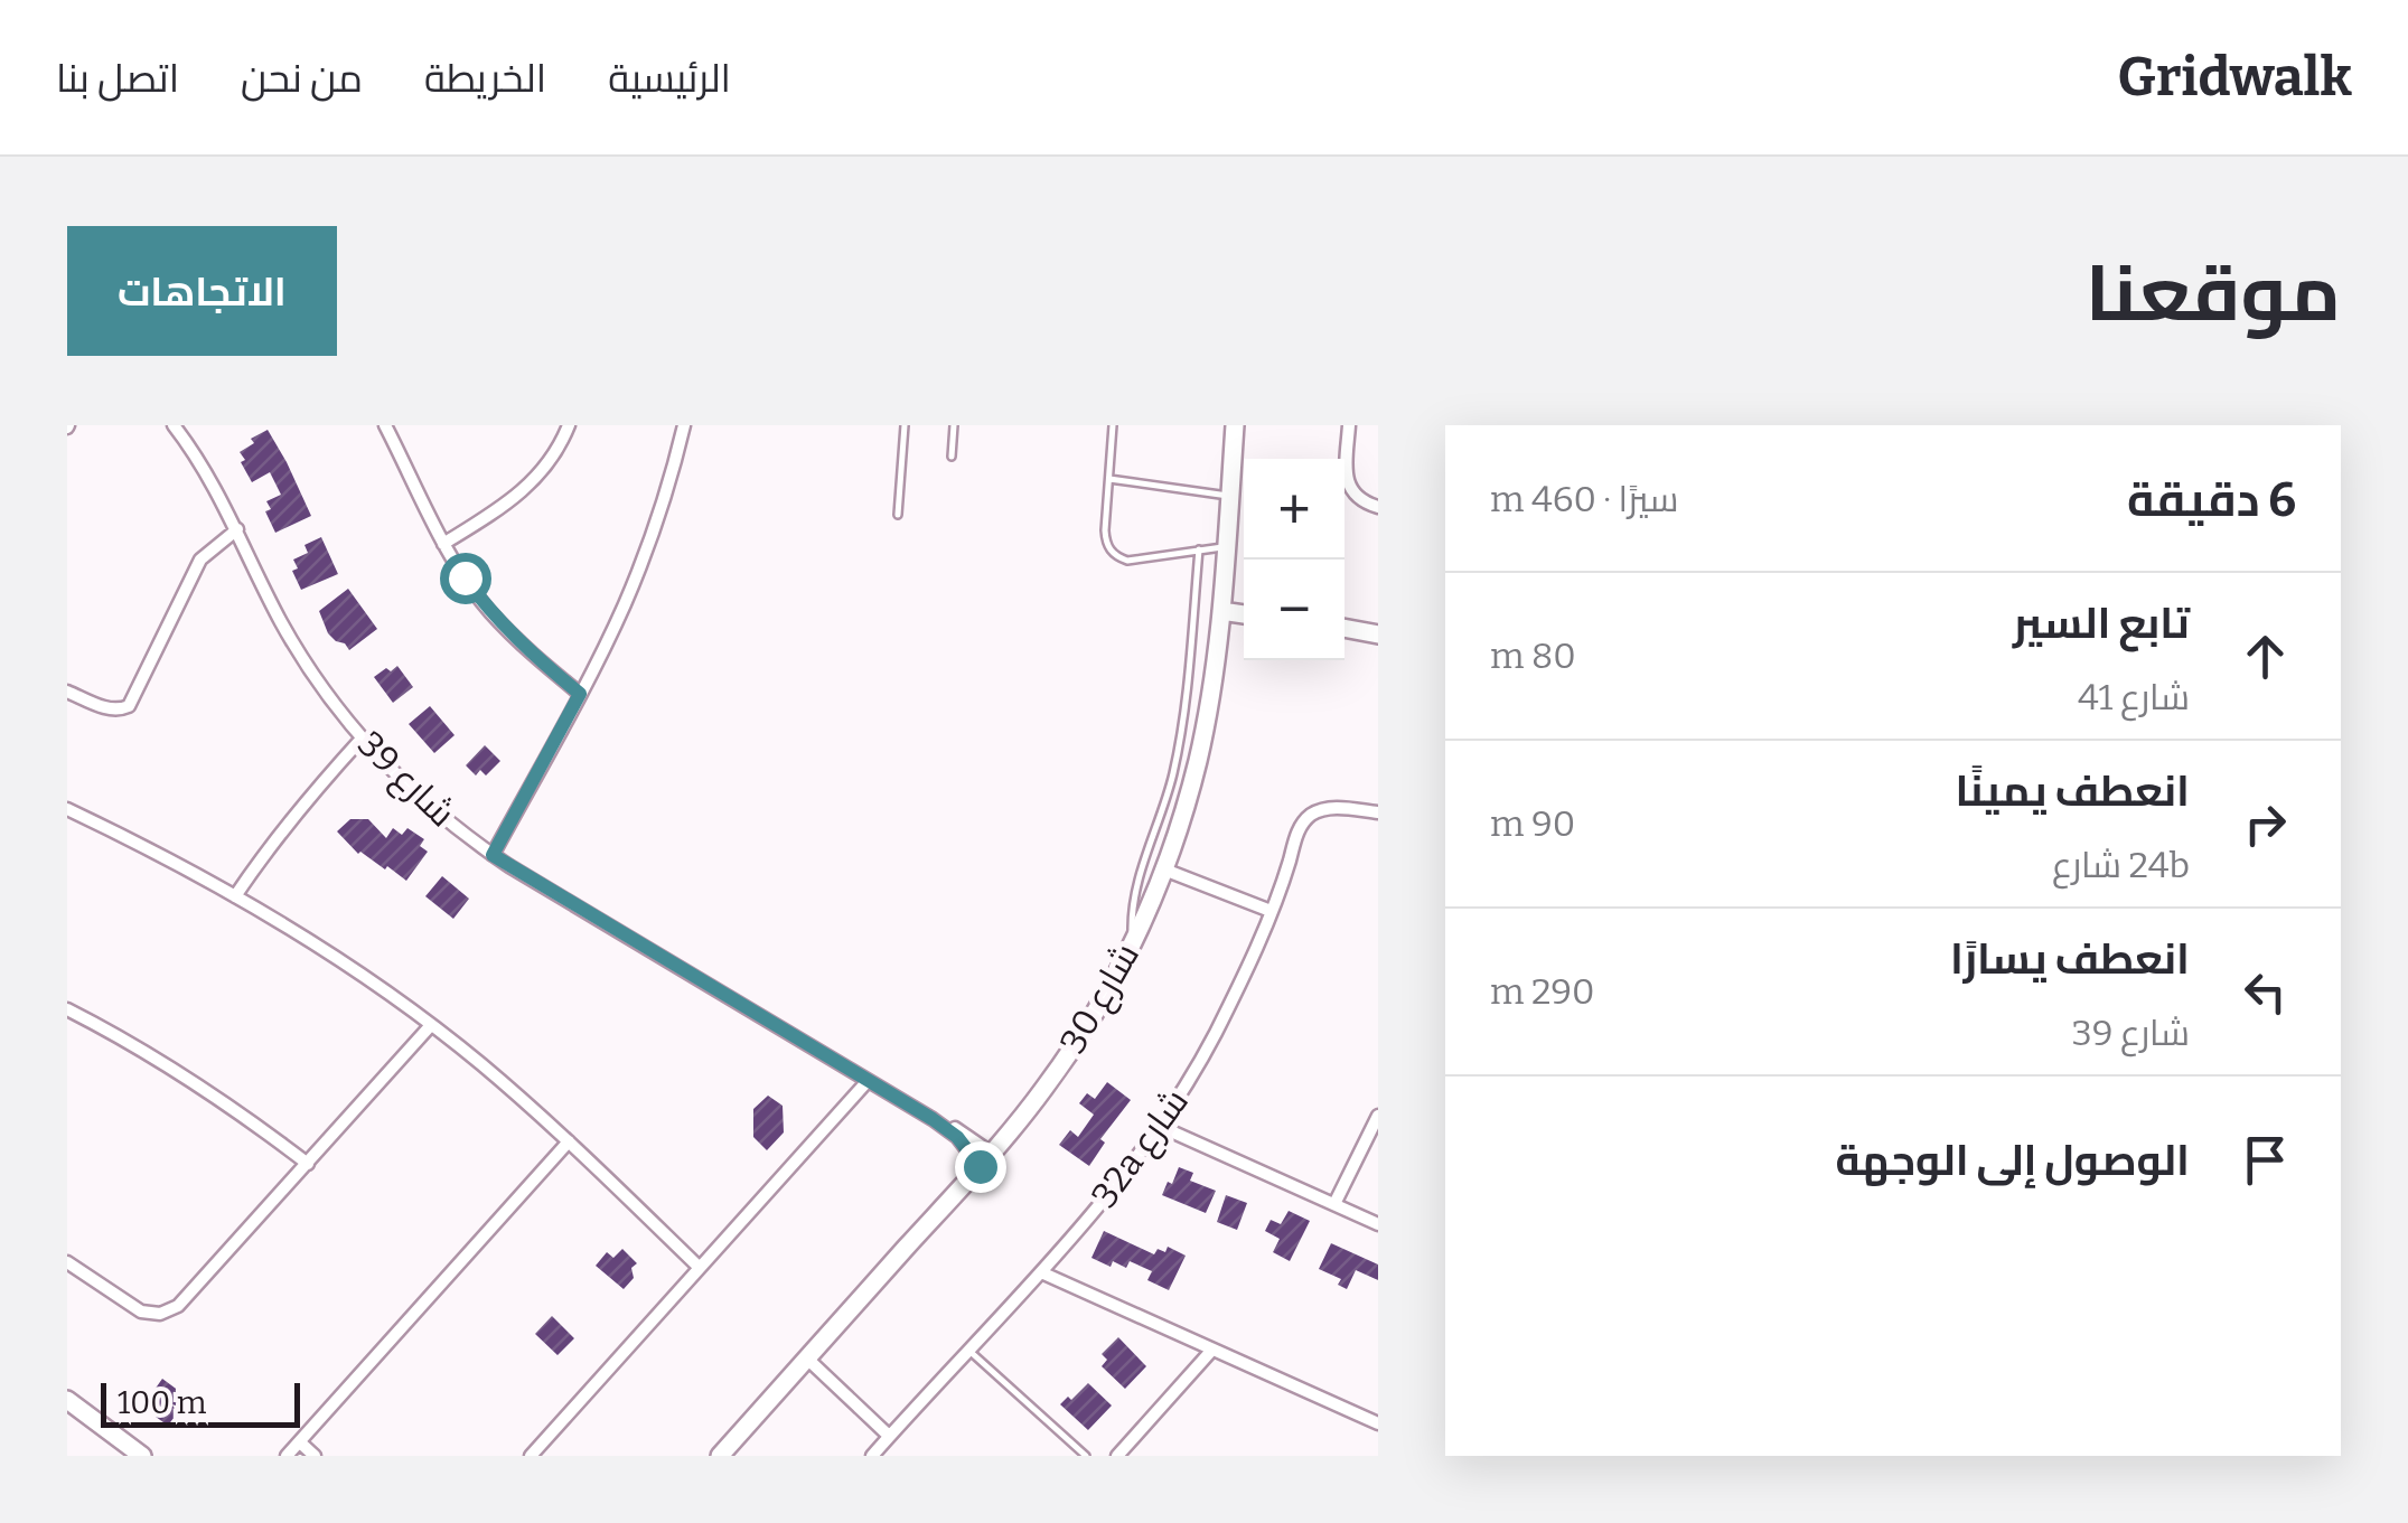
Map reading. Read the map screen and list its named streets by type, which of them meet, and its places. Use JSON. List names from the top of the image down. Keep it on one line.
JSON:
{"streets":{"street":["شارع 39","شارع 30","32a شارع"]},"crossings":[["شارع 39","شارع 30"]],"scale_bar":"100 m","page":{"header":"Gridwalk","nav":["الرئيسية","الخريطة","من نحن","اتصل بنا"],"title":"موقعنا","buttons":"الاتجاهات","heading":["6 دقيقة","سيرًا · 460 m"],"map_buttons":["+","−"],"list":[["تابع السير","شارع 41","80 m"],["انعطف يمينًا","24b شارع","90 m"],["انعطف يسارًا","شارع 39","290 m"],"الوصول إلى الوجهة"],"scale":"100 m"}}
